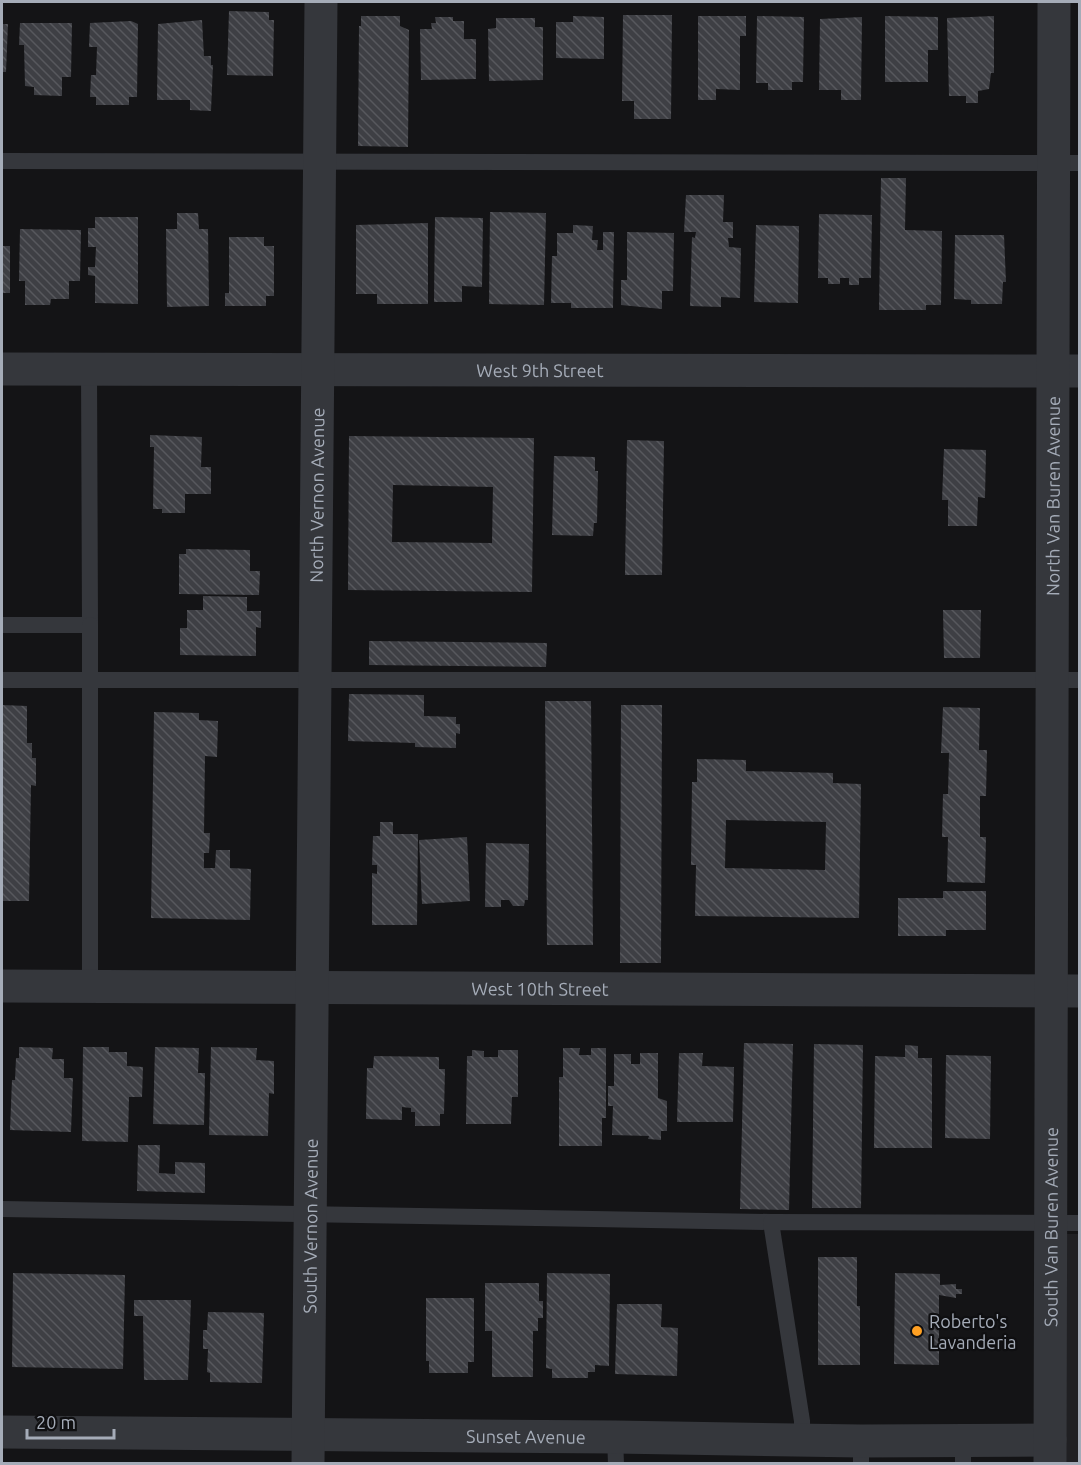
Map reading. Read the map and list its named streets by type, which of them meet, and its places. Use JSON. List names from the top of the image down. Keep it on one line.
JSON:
{"streets":{"street":["West 9th Street","North Vernon Avenue","North Van Buren Avenue","West 10th Street","South Vernon Avenue","South Van Buren Avenue","Sunset Avenue"]},"crossings":[["West 9th Street","North Vernon Avenue"],["West 9th Street","North Van Buren Avenue"],["North Vernon Avenue","West 10th Street"],["North Vernon Avenue","South Vernon Avenue"],["North Van Buren Avenue","West 10th Street"],["North Van Buren Avenue","South Van Buren Avenue"],["West 10th Street","South Vernon Avenue"],["West 10th Street","South Van Buren Avenue"],["South Vernon Avenue","Sunset Avenue"],["South Van Buren Avenue","Sunset Avenue"]],"places":["Roberto's Lavanderia"],"scale_bar":"20 m"}
